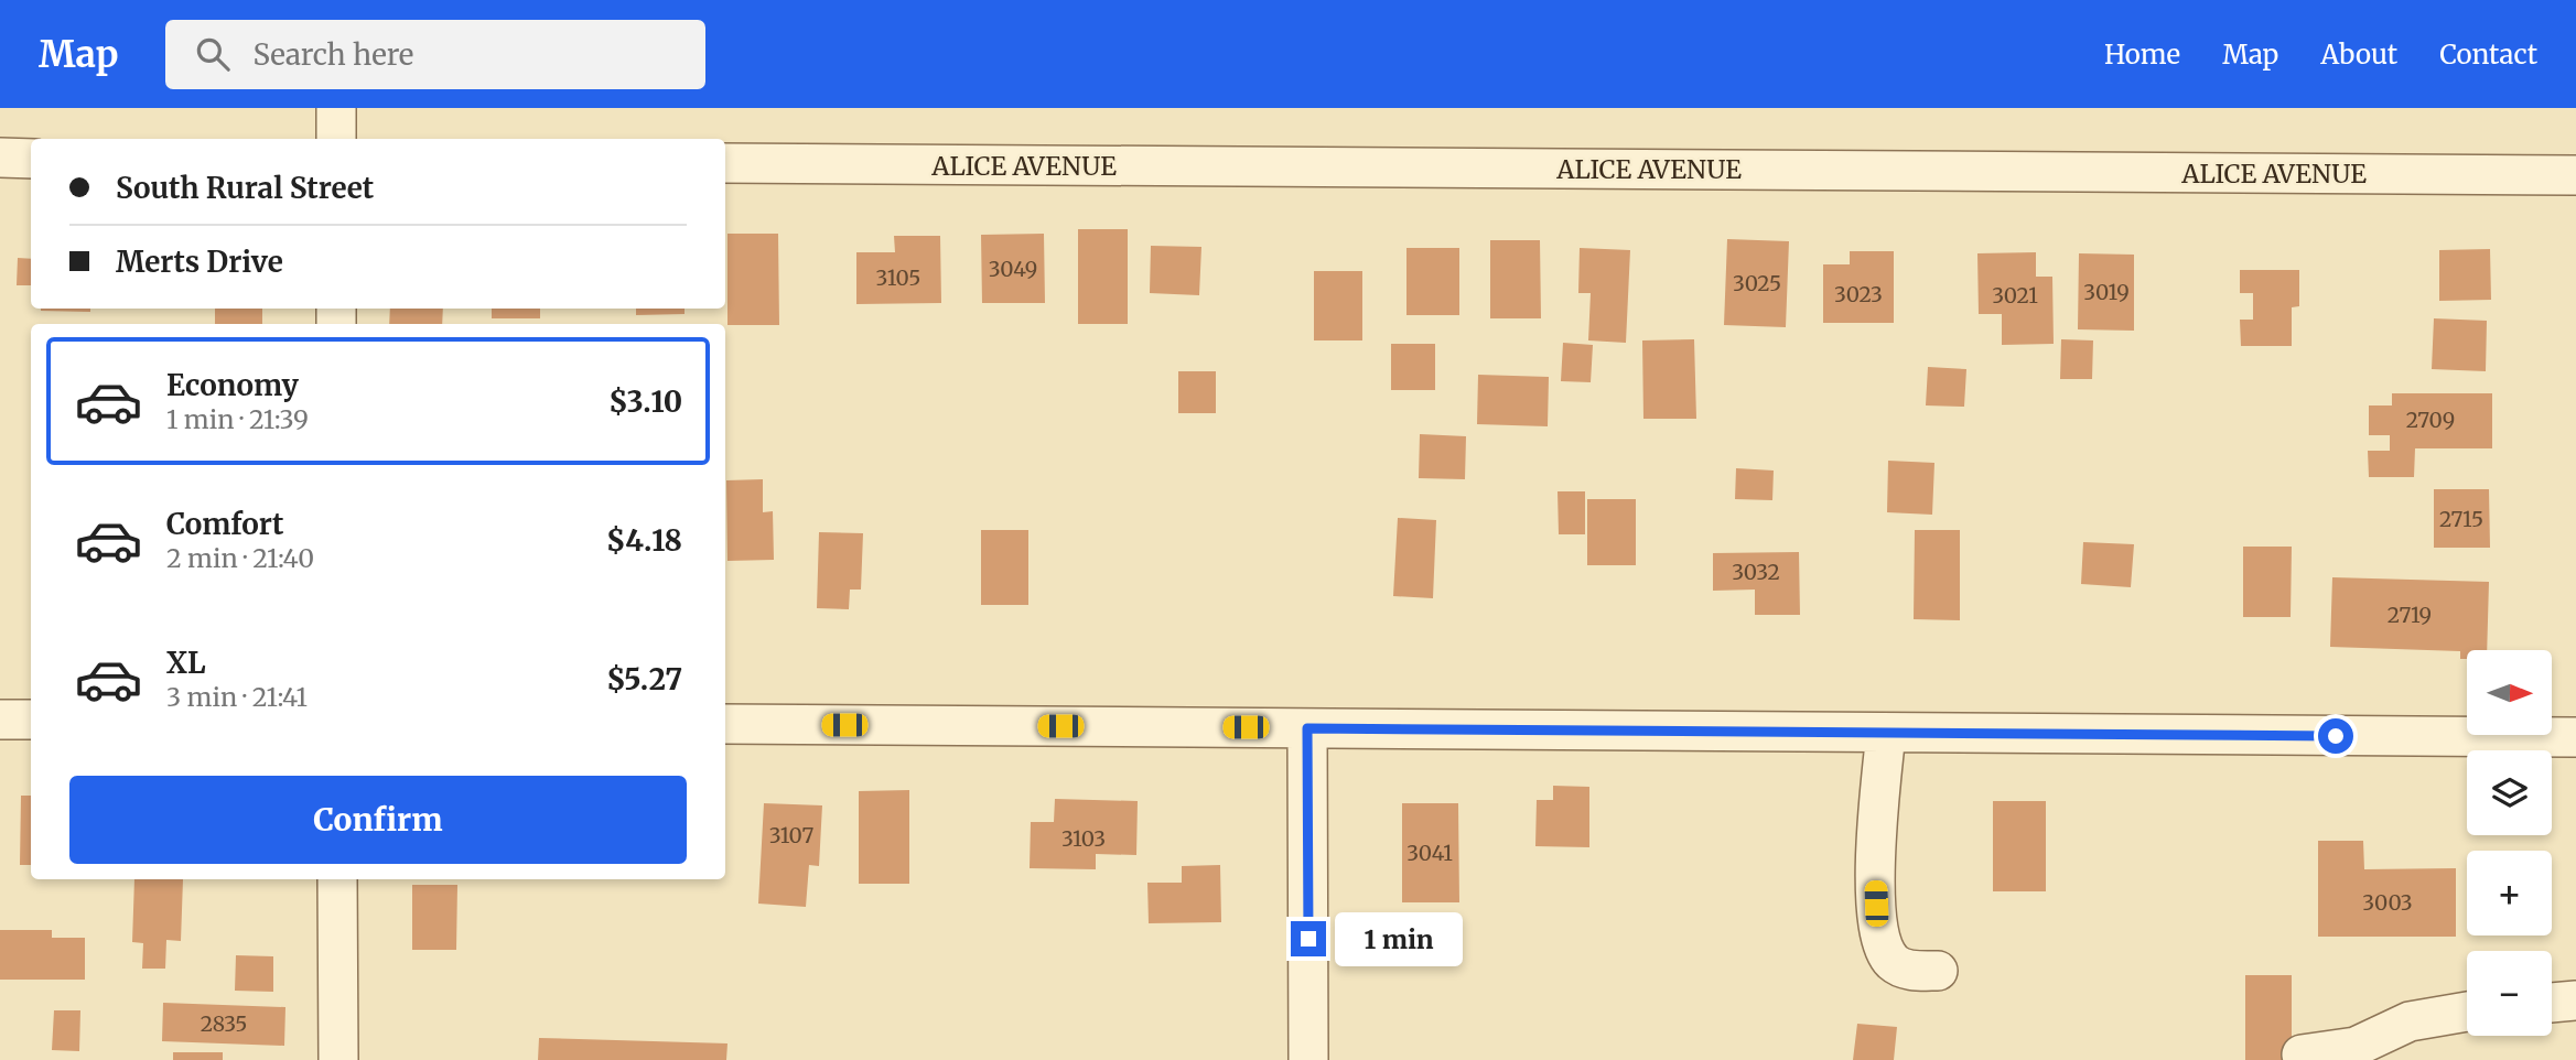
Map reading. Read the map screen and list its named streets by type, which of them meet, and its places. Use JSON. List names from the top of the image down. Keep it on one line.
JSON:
{"streets":{"street":["ALICE AVENUE"]},"house_numbers":["3049","3105","3025","3019","3023","3021","2709","2715","3032","2719","3107","3103","3041","3003","2835"],"north":"right","page":{"header":"Map","search":"Search here","nav":["Home","Map","About","Contact"],"banner":["South Rural Street","Merts Drive"],"list":[{"name":"Economy","note":"1 min · 21:39","value":"$3.10"},{"name":"Comfort","note":"2 min · 21:40","value":"$4.18"},{"name":"XL","note":"3 min · 21:41","value":"$5.27"}],"map_buttons":["+","−"],"buttons":"Confirm","bubble":"1 min"}}
